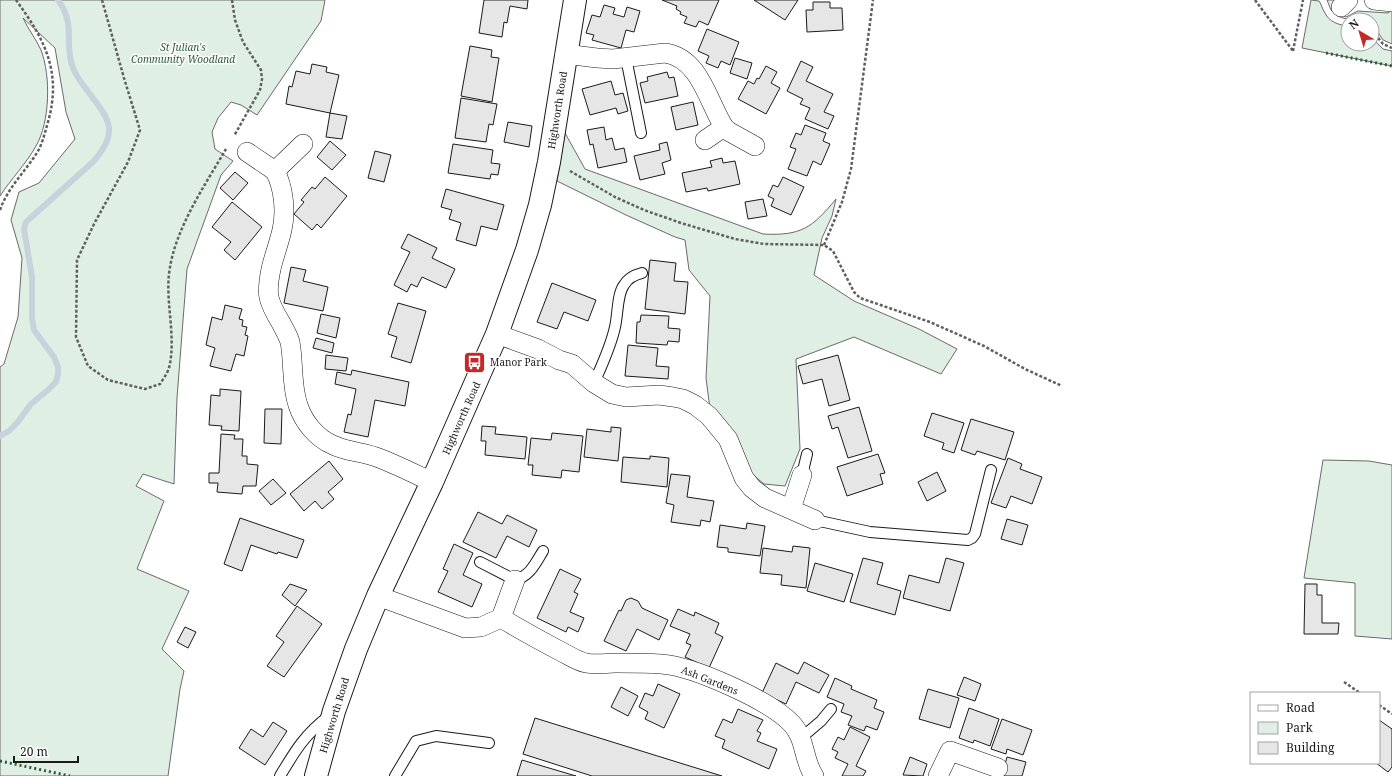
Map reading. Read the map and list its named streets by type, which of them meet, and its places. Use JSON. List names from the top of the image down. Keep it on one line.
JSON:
{"streets":{"street":["Highworth Road","Ash Gardens"]},"parks":["St Julian's Community Woodland"],"places":{"bus stop":["Manor Park"]},"legend":["Road","Park","Building"],"scale_bar":"20 m","north":"top left"}
